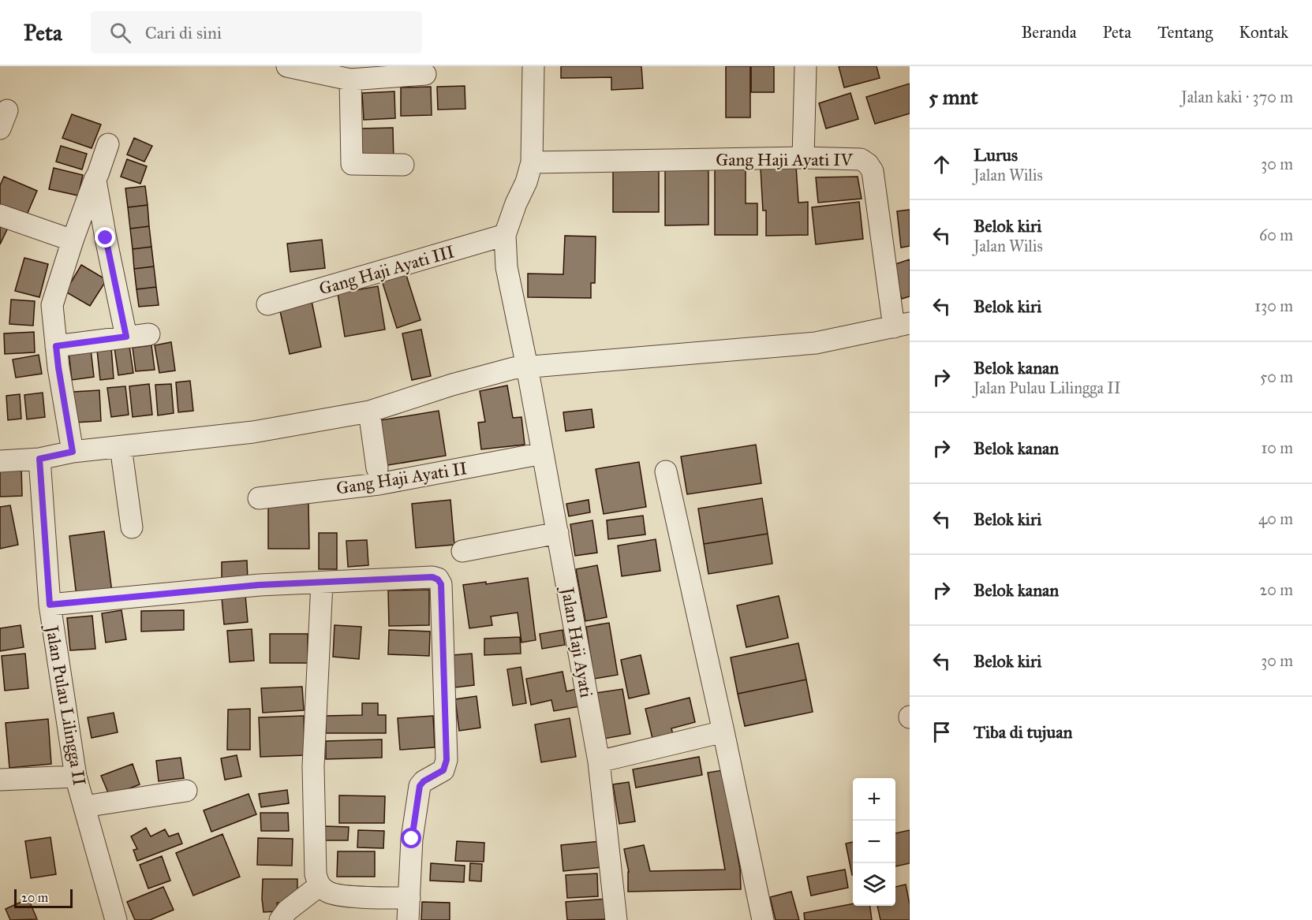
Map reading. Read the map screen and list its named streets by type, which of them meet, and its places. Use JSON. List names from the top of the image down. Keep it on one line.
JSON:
{"streets":{"street":["Gang Haji Ayati IV","Gang Haji Ayati III","Gang Haji Ayati II","Jalan Haji Ayati","Jalan Pulau Lilingga II"]},"crossings":[["Gang Haji Ayati III","Jalan Haji Ayati"],["Gang Haji Ayati II","Jalan Haji Ayati"]],"scale_bar":"20 m","page":{"header":"Peta","search":"Cari di sini","nav":["Beranda","Peta","Tentang","Kontak"],"heading":["5 mnt","Jalan kaki · 370 m"],"list":[["Lurus","Jalan Wilis","30 m"],["Belok kiri","Jalan Wilis","60 m"],["Belok kiri","130 m"],["Belok kanan","Jalan Pulau Lilingga II","50 m"],["Belok kanan","10 m"],["Belok kiri","40 m"],["Belok kanan","20 m"],["Belok kiri","30 m"],"Tiba di tujuan"],"map_buttons":["+","−"],"scale":"20 m"}}
